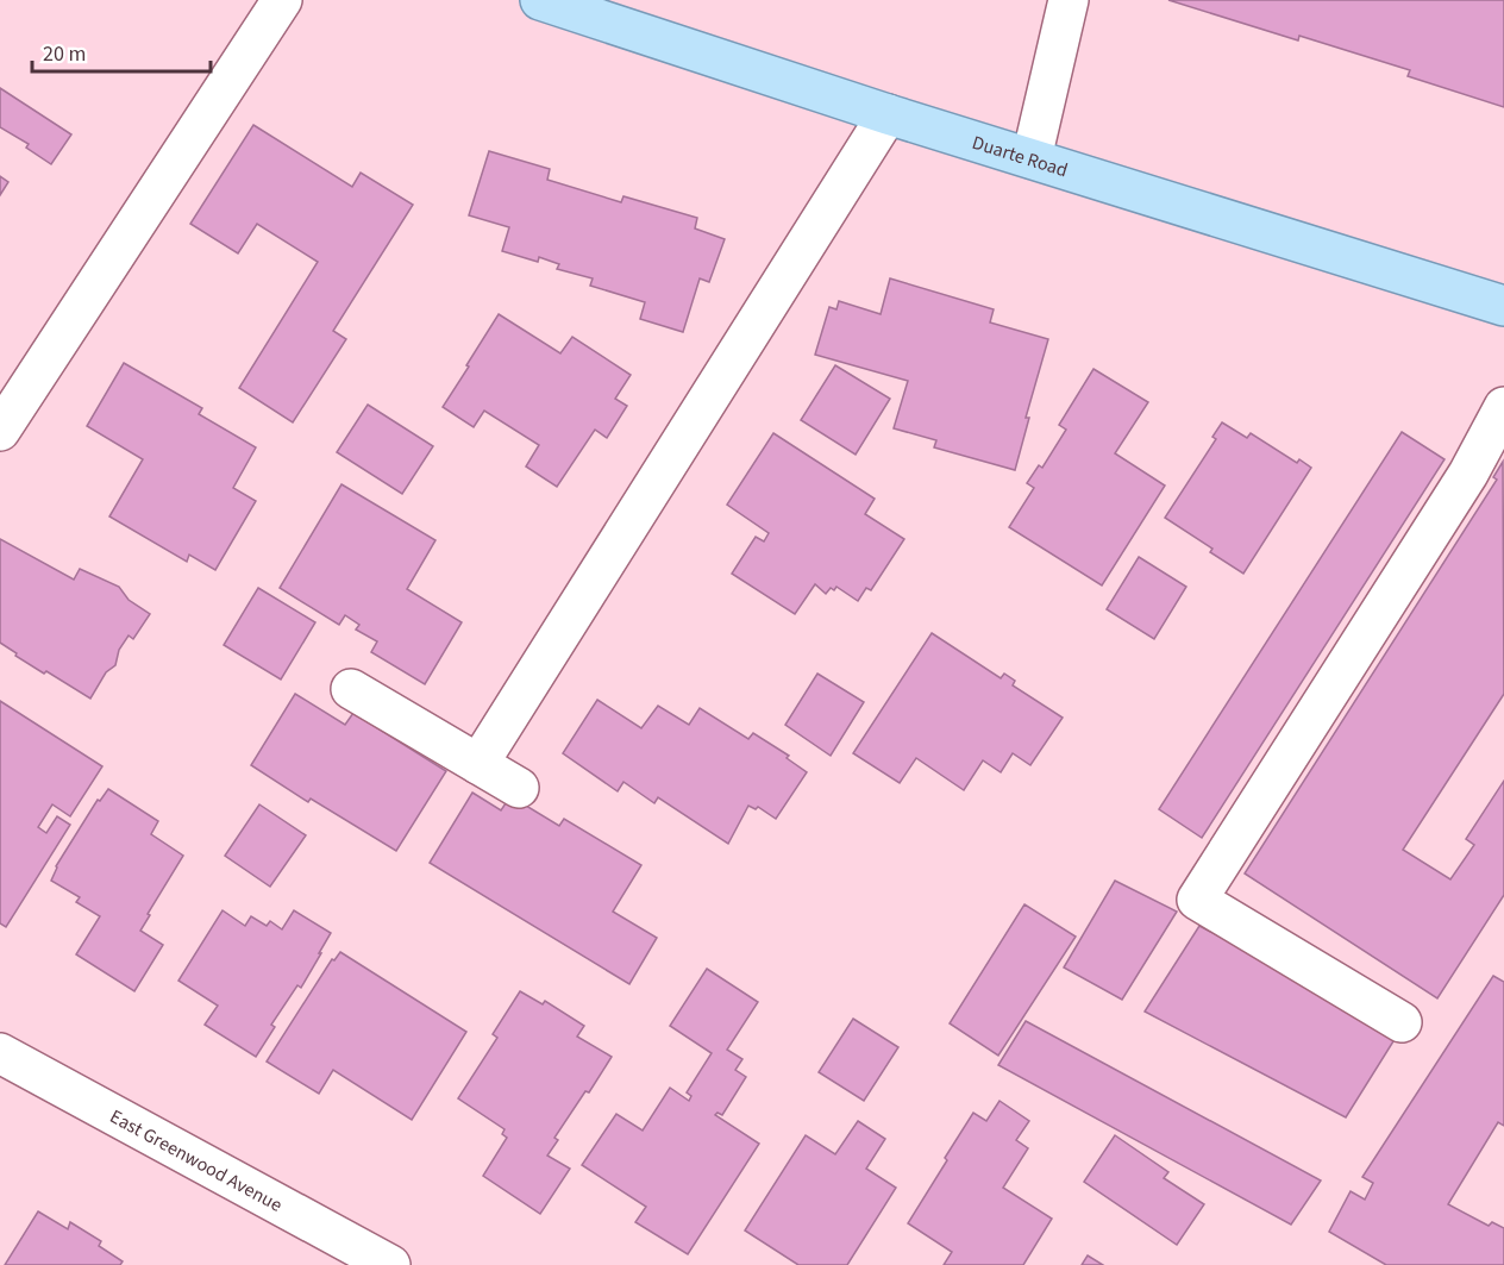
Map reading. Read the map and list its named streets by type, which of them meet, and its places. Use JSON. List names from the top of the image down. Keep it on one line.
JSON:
{"streets":{"main road":["Duarte Road"],"street":["East Greenwood Avenue"]},"scale_bar":"20 m"}
